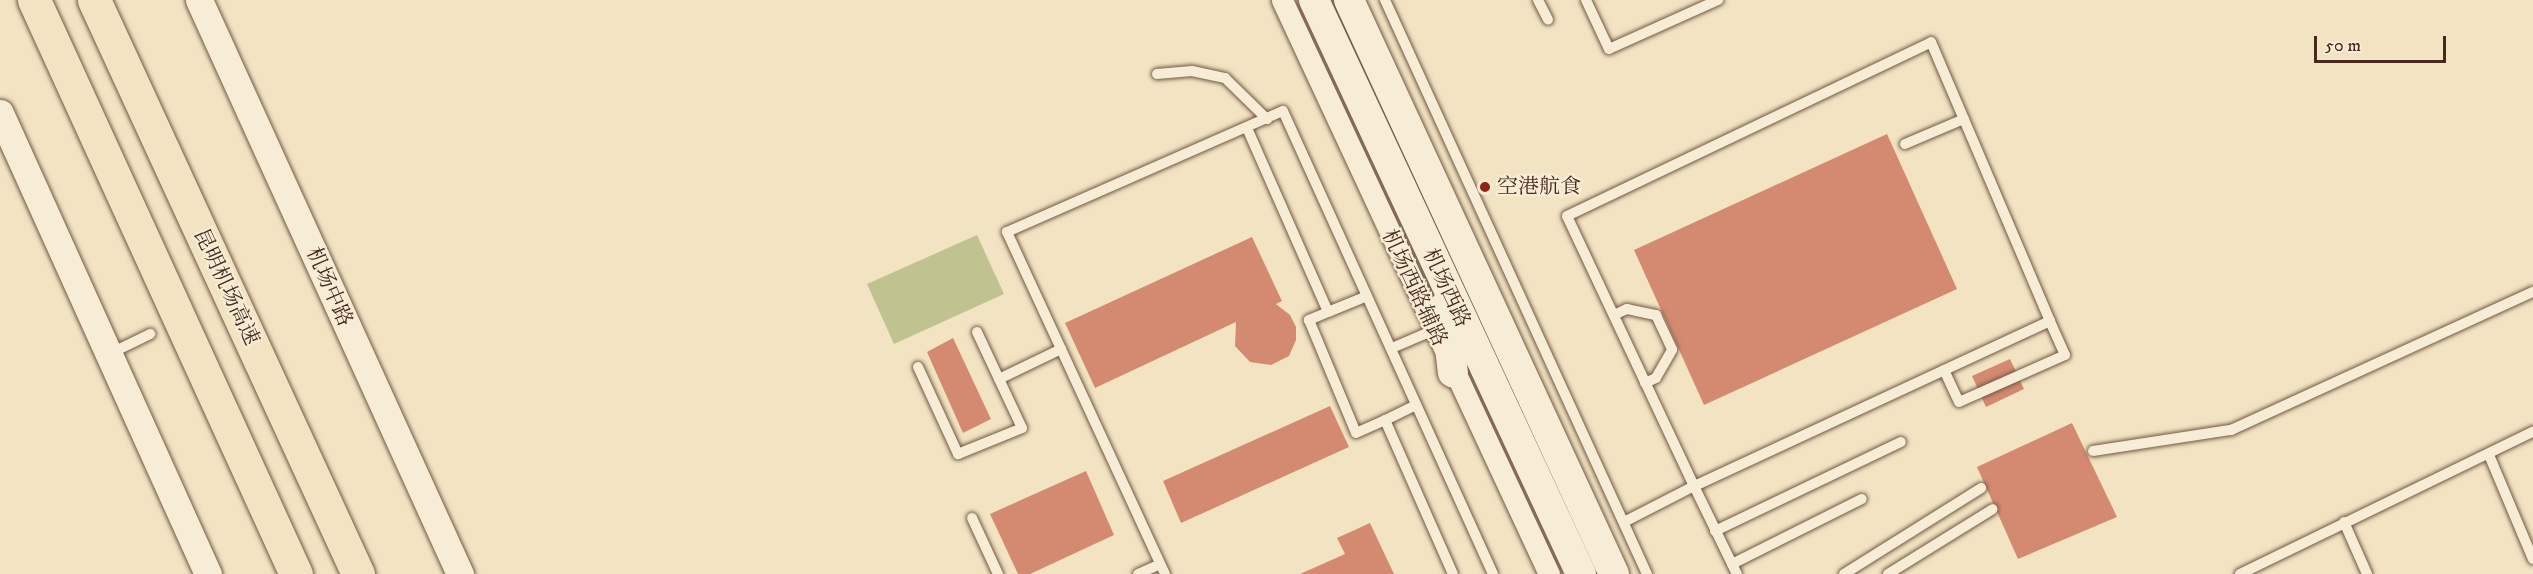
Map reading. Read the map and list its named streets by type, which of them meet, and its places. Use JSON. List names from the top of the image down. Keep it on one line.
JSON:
{"streets":{"highway":["昆明机场高速"],"main road":["机场西路"],"street":["机场中路","机场西路辅路"]},"places":["空港航食"],"scale_bar":"50 m"}
